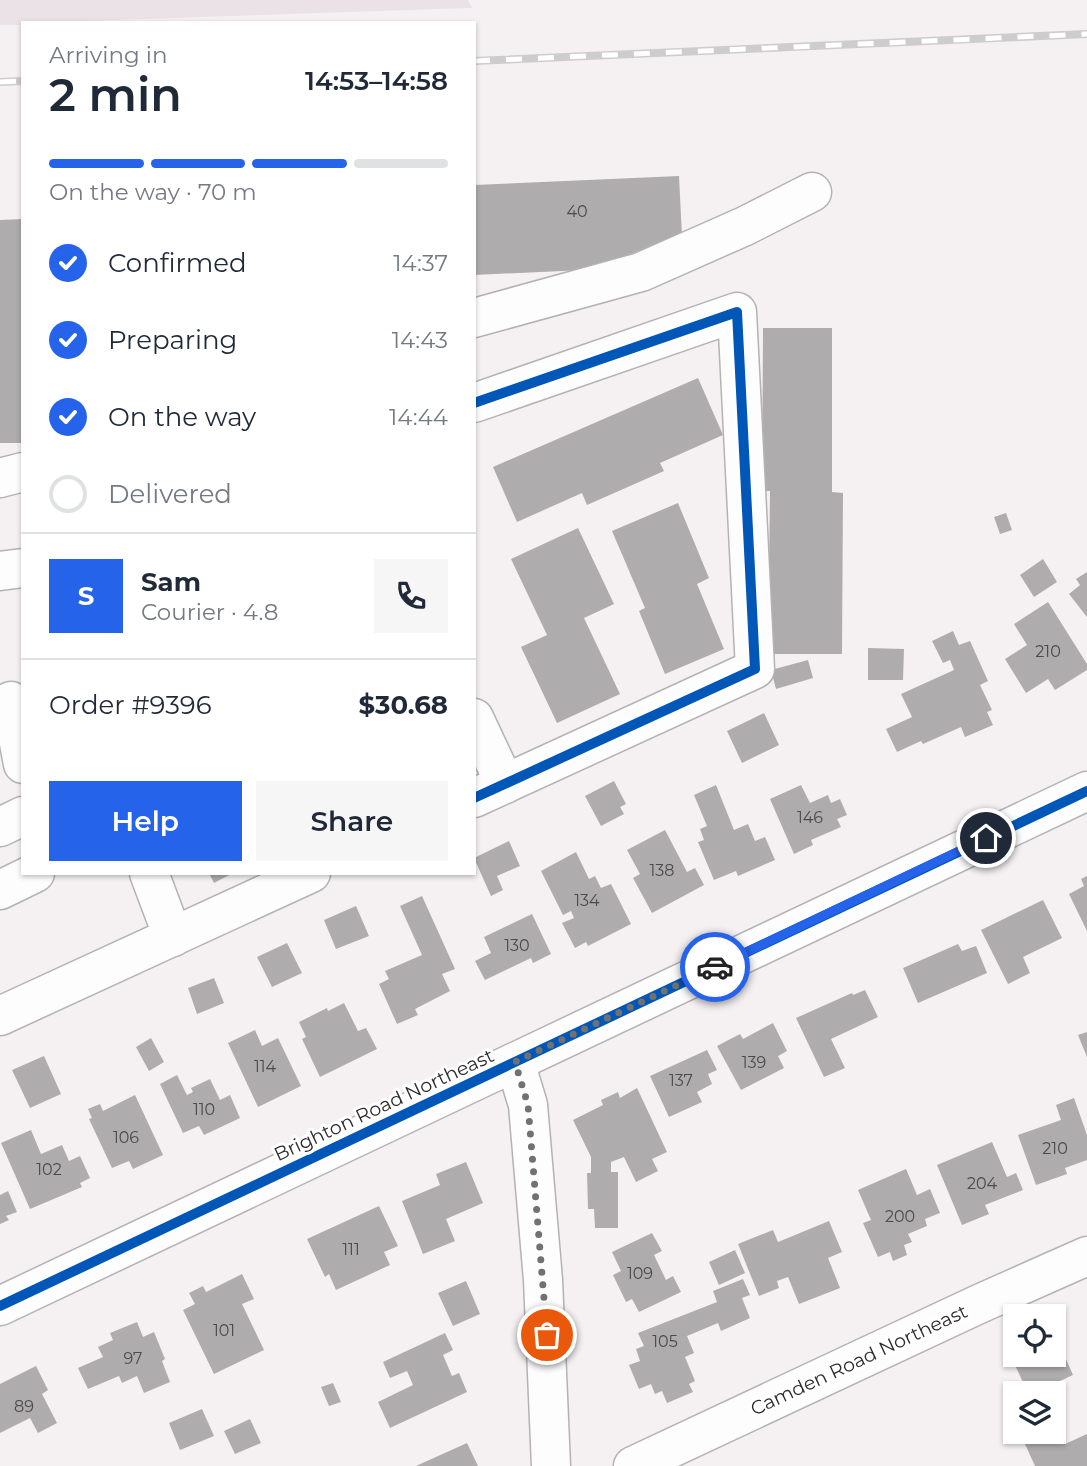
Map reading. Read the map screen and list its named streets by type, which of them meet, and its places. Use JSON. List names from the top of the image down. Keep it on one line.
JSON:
{"streets":{"street":["Brighton Road Northeast","Camden Road Northeast"]},"house_numbers":["40","210","146","138","134","130","139","114","137","110","106","210","102","204","200","111","109","101","105","97","89"],"page":{"heading":["2 min","Arriving in","14:53–14:58"],"panel":["Sam","Courier · 4.8","Order #9396","$30.68"],"bar":"On the way · 70 m","list":[["Confirmed","14:37"],["Preparing","14:43"],["On the way","14:44"],"Delivered"],"round":"S","buttons":["Help","Share"]}}
